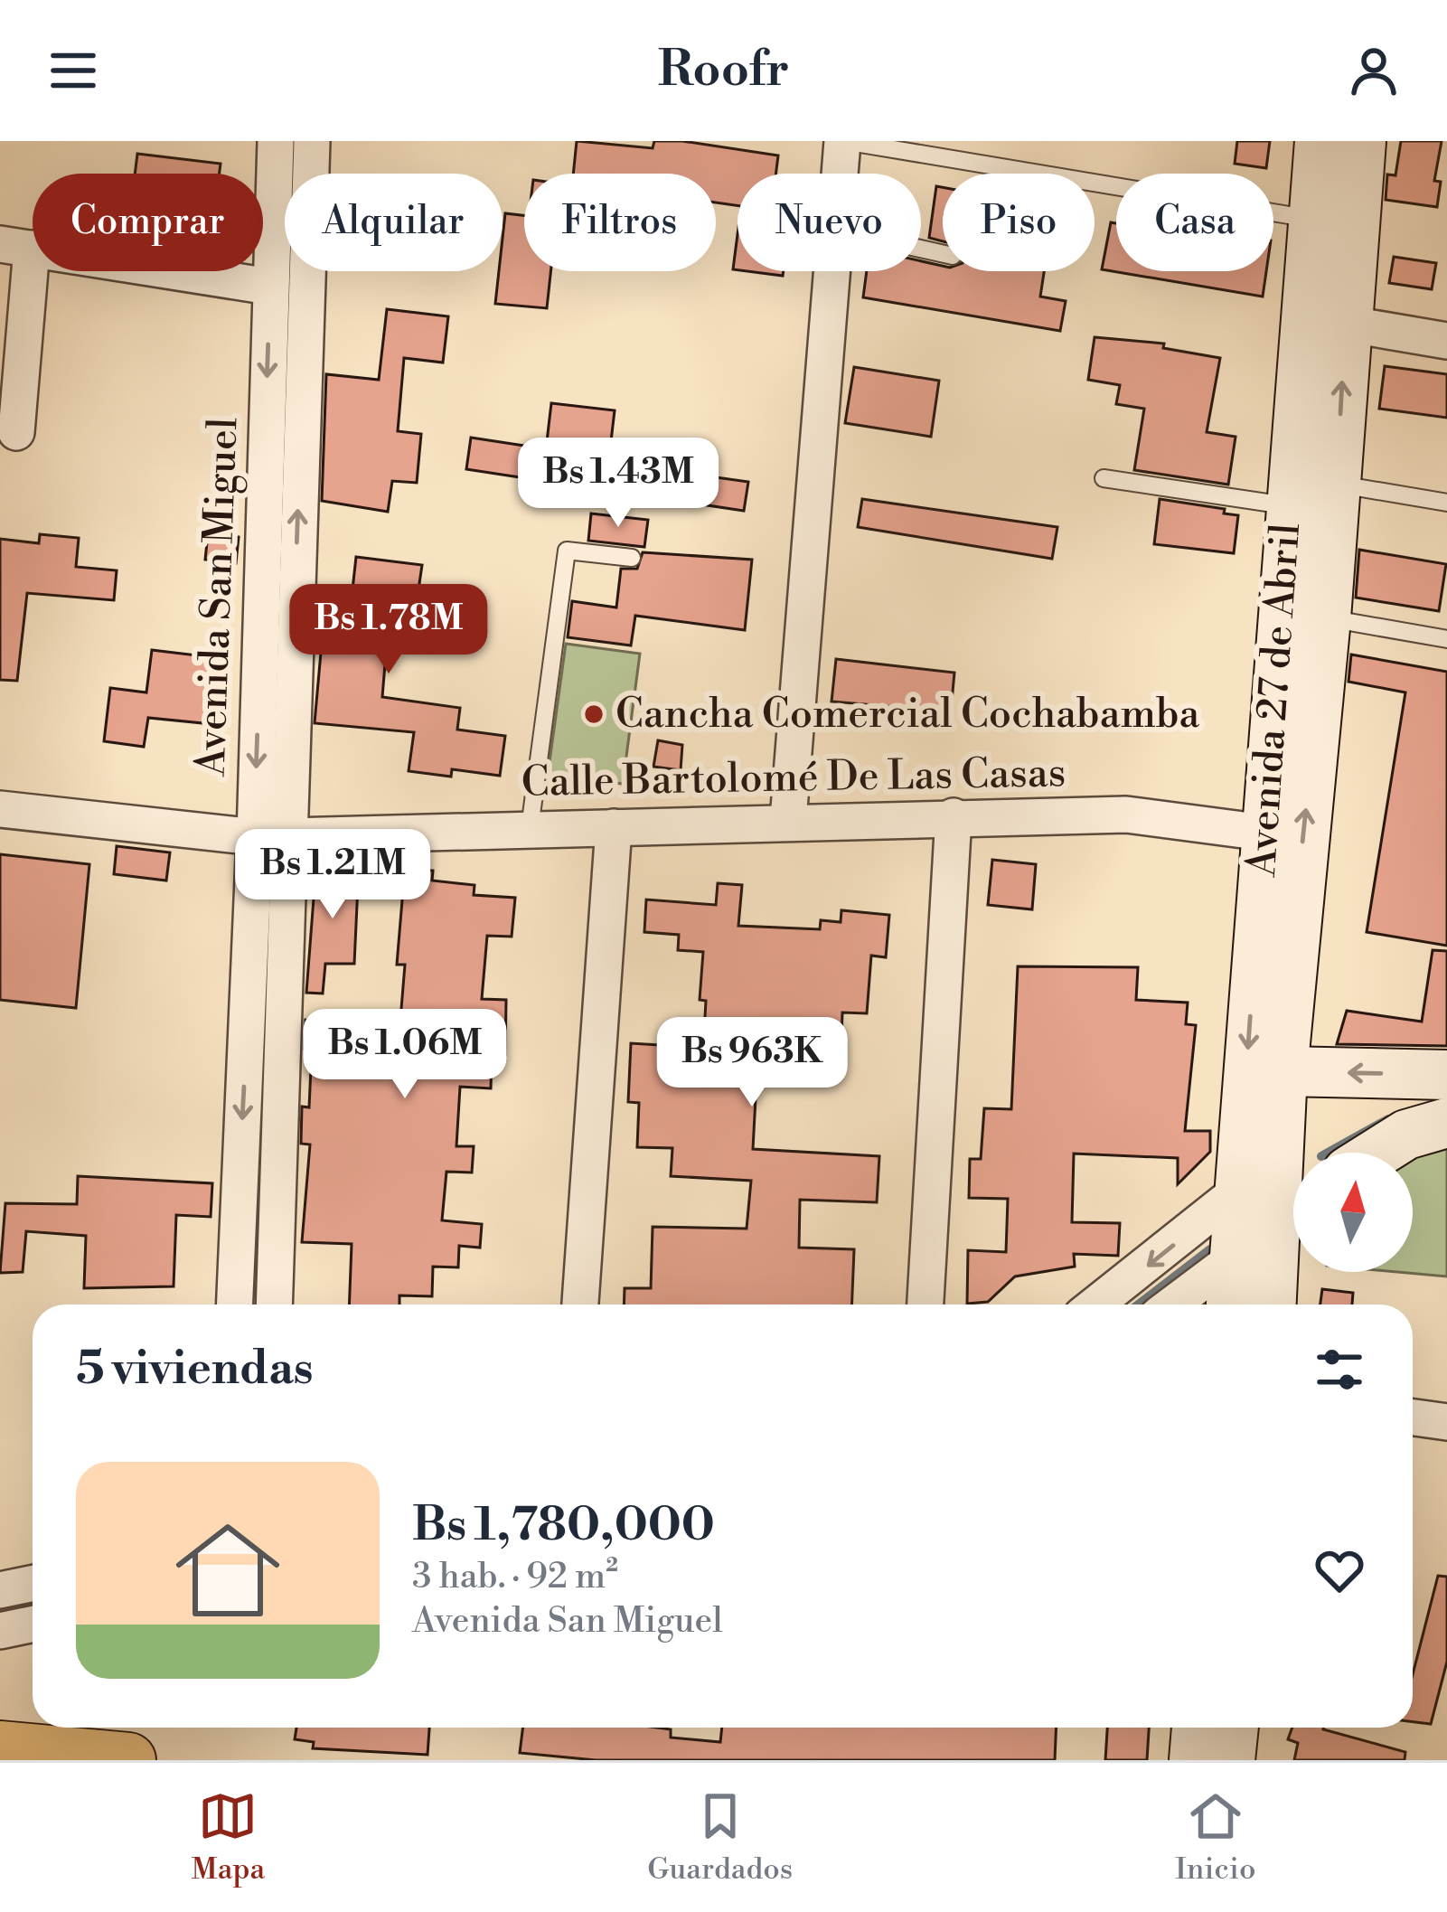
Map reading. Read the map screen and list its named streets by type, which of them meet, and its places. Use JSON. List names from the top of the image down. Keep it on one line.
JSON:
{"streets":{"street":["Avenida San Miguel","Avenida 27 de Abril","Calle Bartolomé De Las Casas"]},"crossings":[["Avenida San Miguel","Calle Bartolomé De Las Casas"],["Avenida 27 de Abril","Calle Bartolomé De Las Casas"]],"places":["Cancha Comercial Cochabamba"],"north":"top","page":{"header":"Roofr","chip":["Comprar","Alquilar","Filtros","Nuevo","Piso","Casa"],"price":["Bs 1.43M","Bs 1.78M","Bs 1.21M","Bs 1.06M","Bs 963K"],"heading":"5 viviendas","list":[{"name":"Bs 1,780,000","note":"3 hab. · 92 m² · Avenida San Miguel"}],"tabs":["Mapa","Guardados","Inicio"]}}
